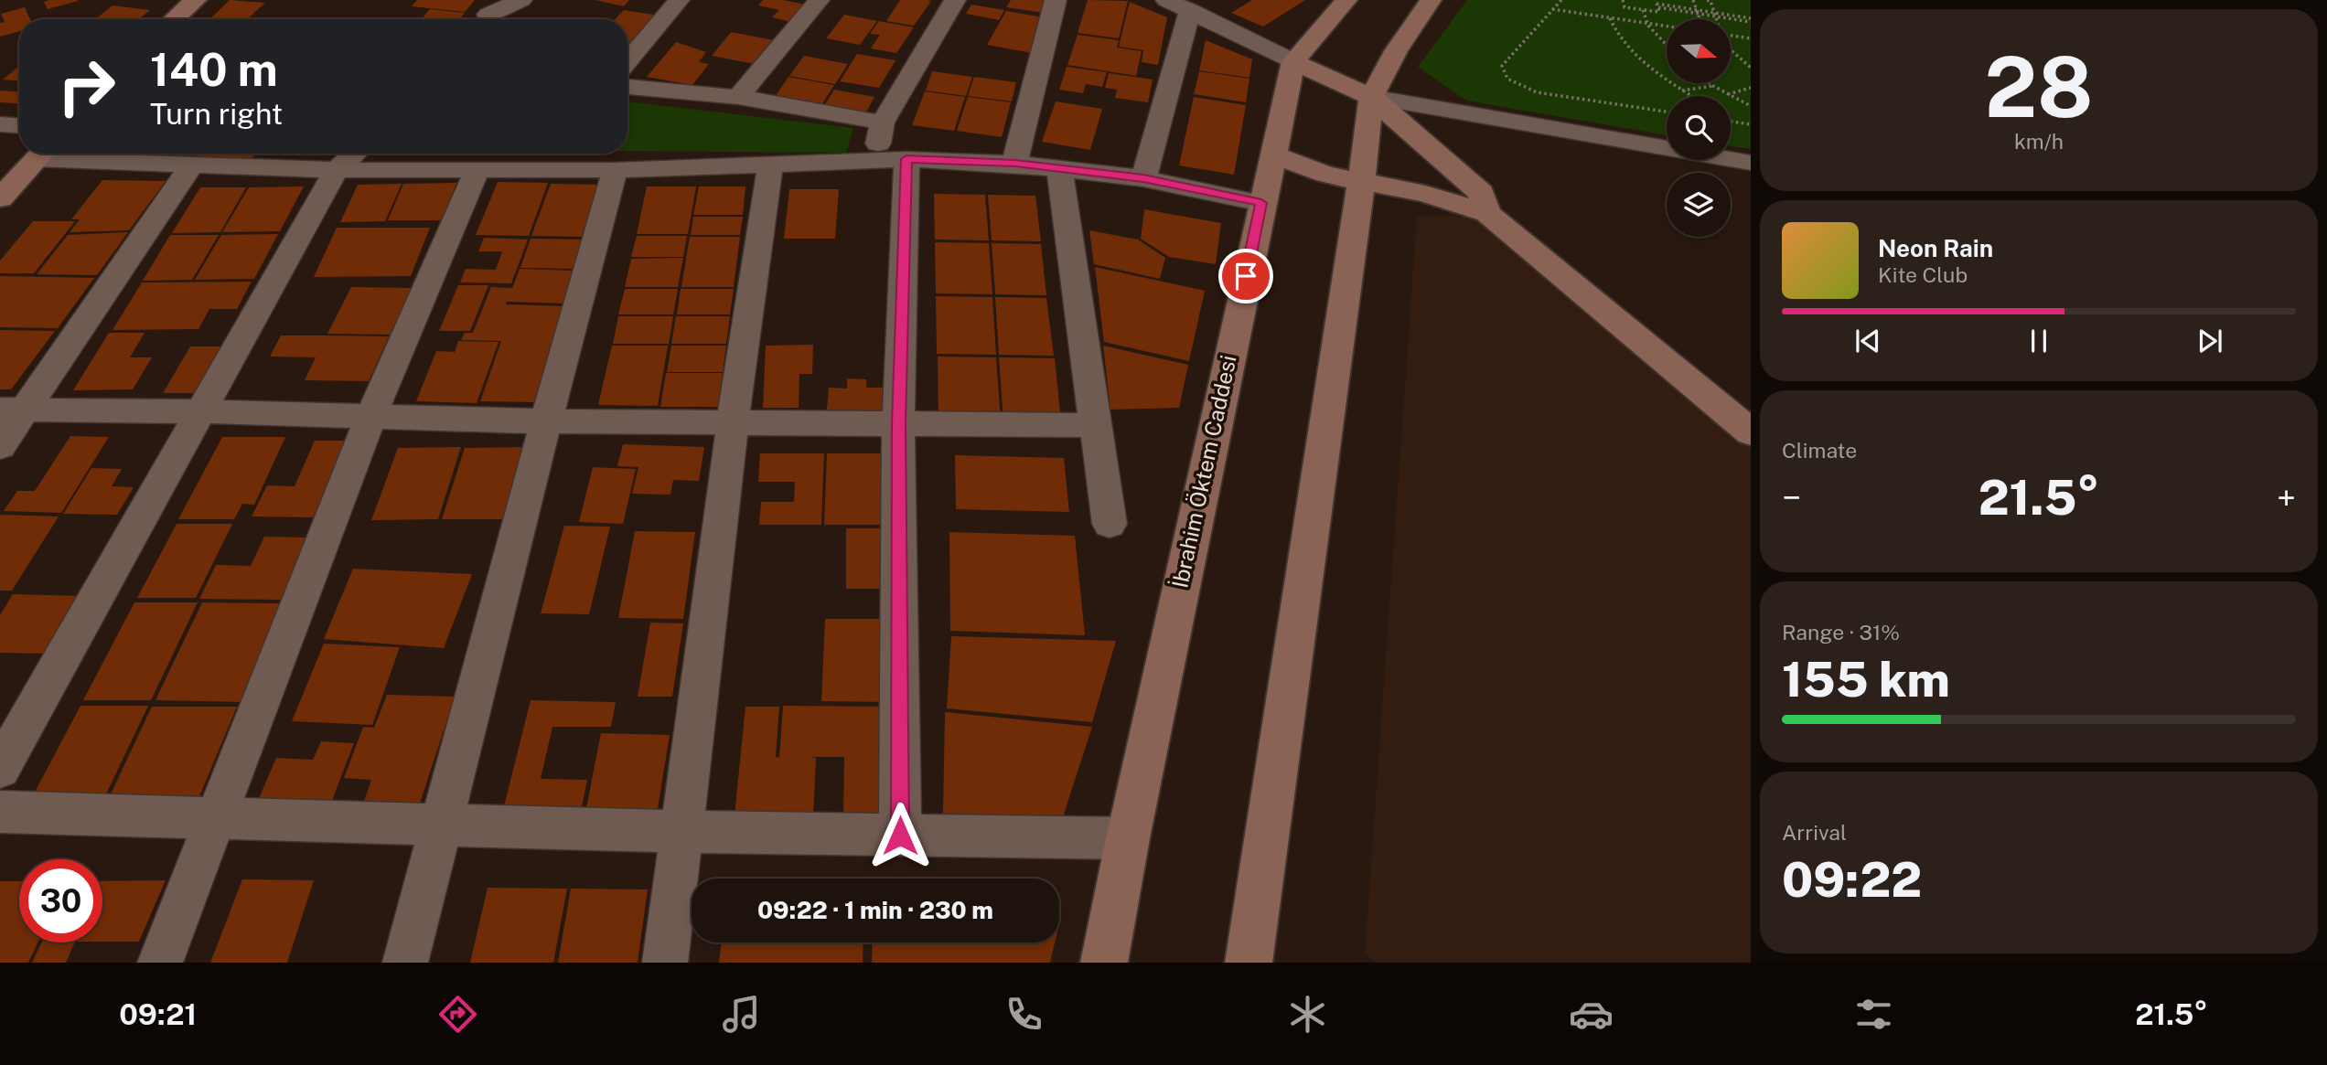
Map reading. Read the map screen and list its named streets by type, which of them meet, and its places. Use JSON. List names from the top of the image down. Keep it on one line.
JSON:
{"streets":{"main road":["İbrahim Öktem Caddesi"]},"north":"right","page":{"tile":[["28","km/h"],"Climate",["Range · 31%","155 km"],["Arrival","09:22"]],"turn":["140 m","Turn right"],"song":["Neon Rain","Kite Club"],"heat":["−","21.5°","+"],"limit":"30","trip":"09:22 · 1 min · 230 m","tabs":["09:21","21.5°"]}}
